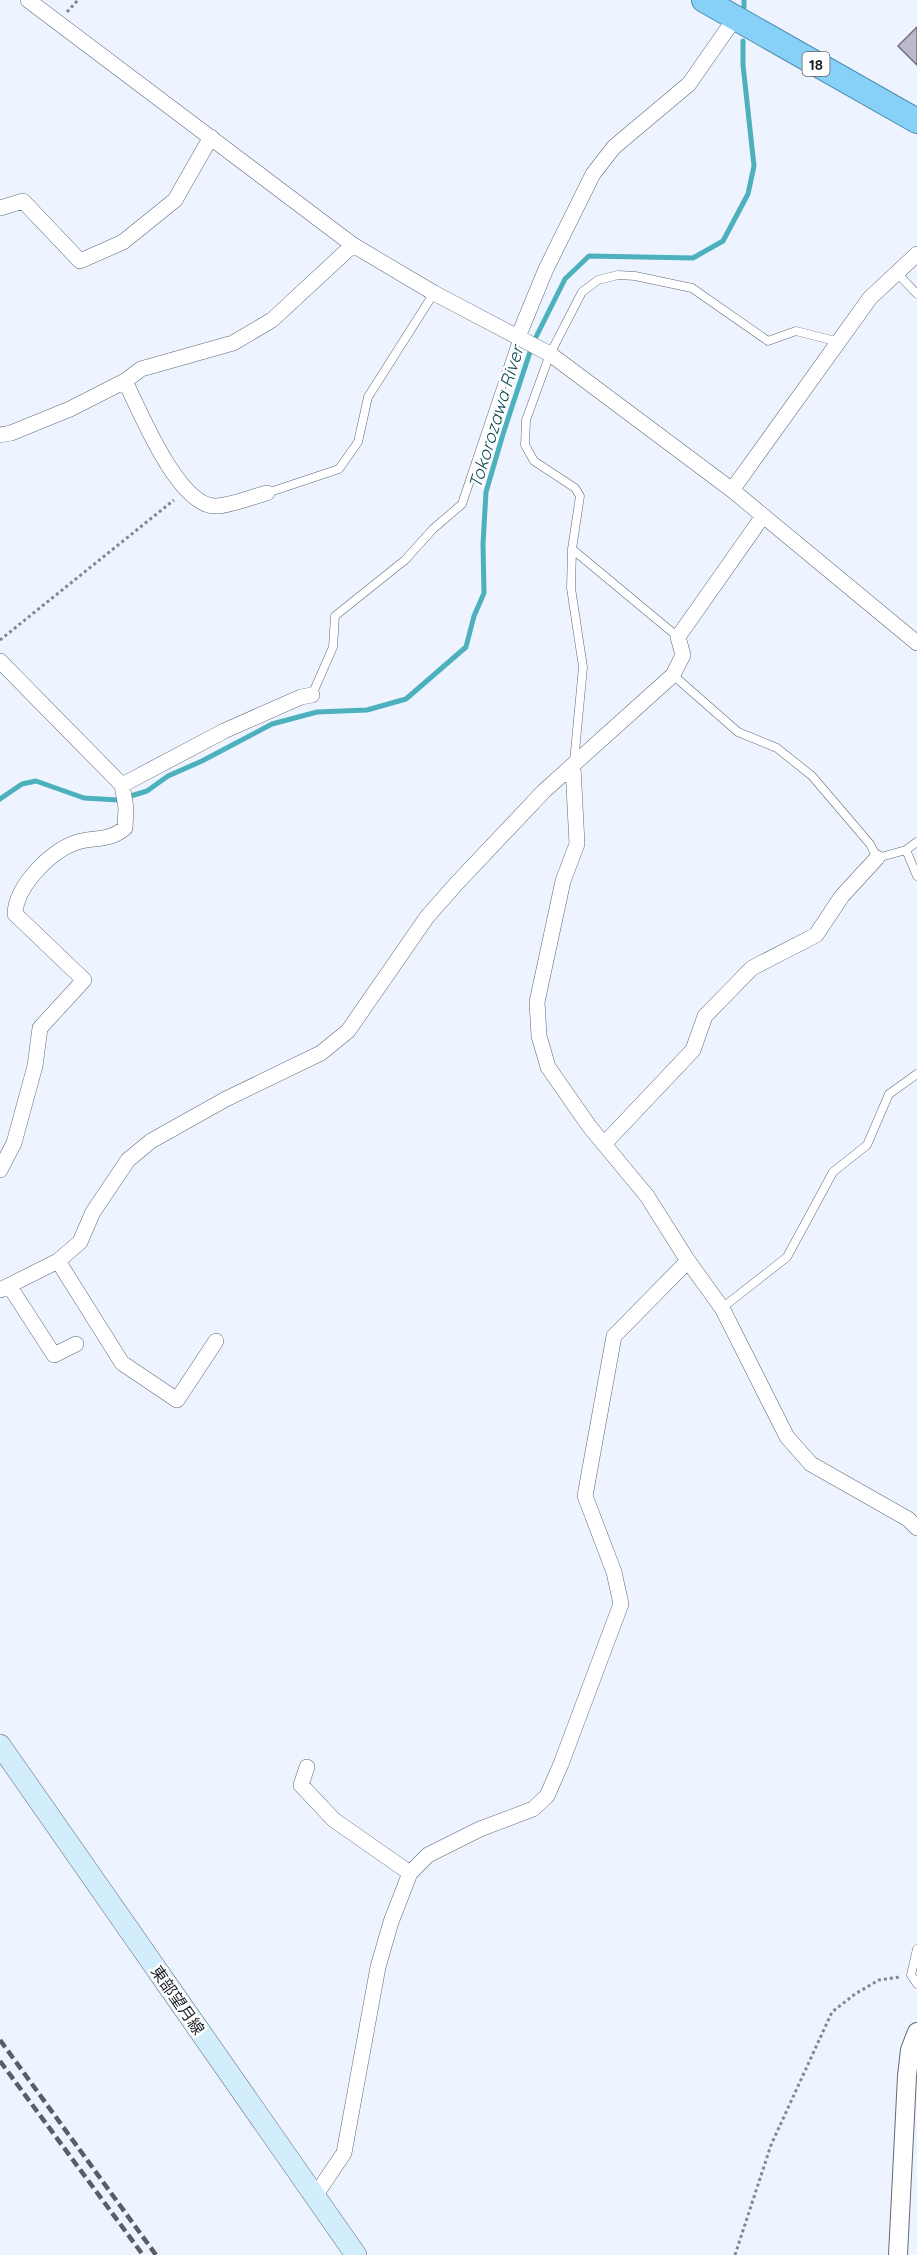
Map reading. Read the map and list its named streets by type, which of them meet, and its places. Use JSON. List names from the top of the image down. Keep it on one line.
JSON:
{"streets":{"highway":["18"],"main road":["東部望月線"]},"water":["Tokorozawa River"]}
